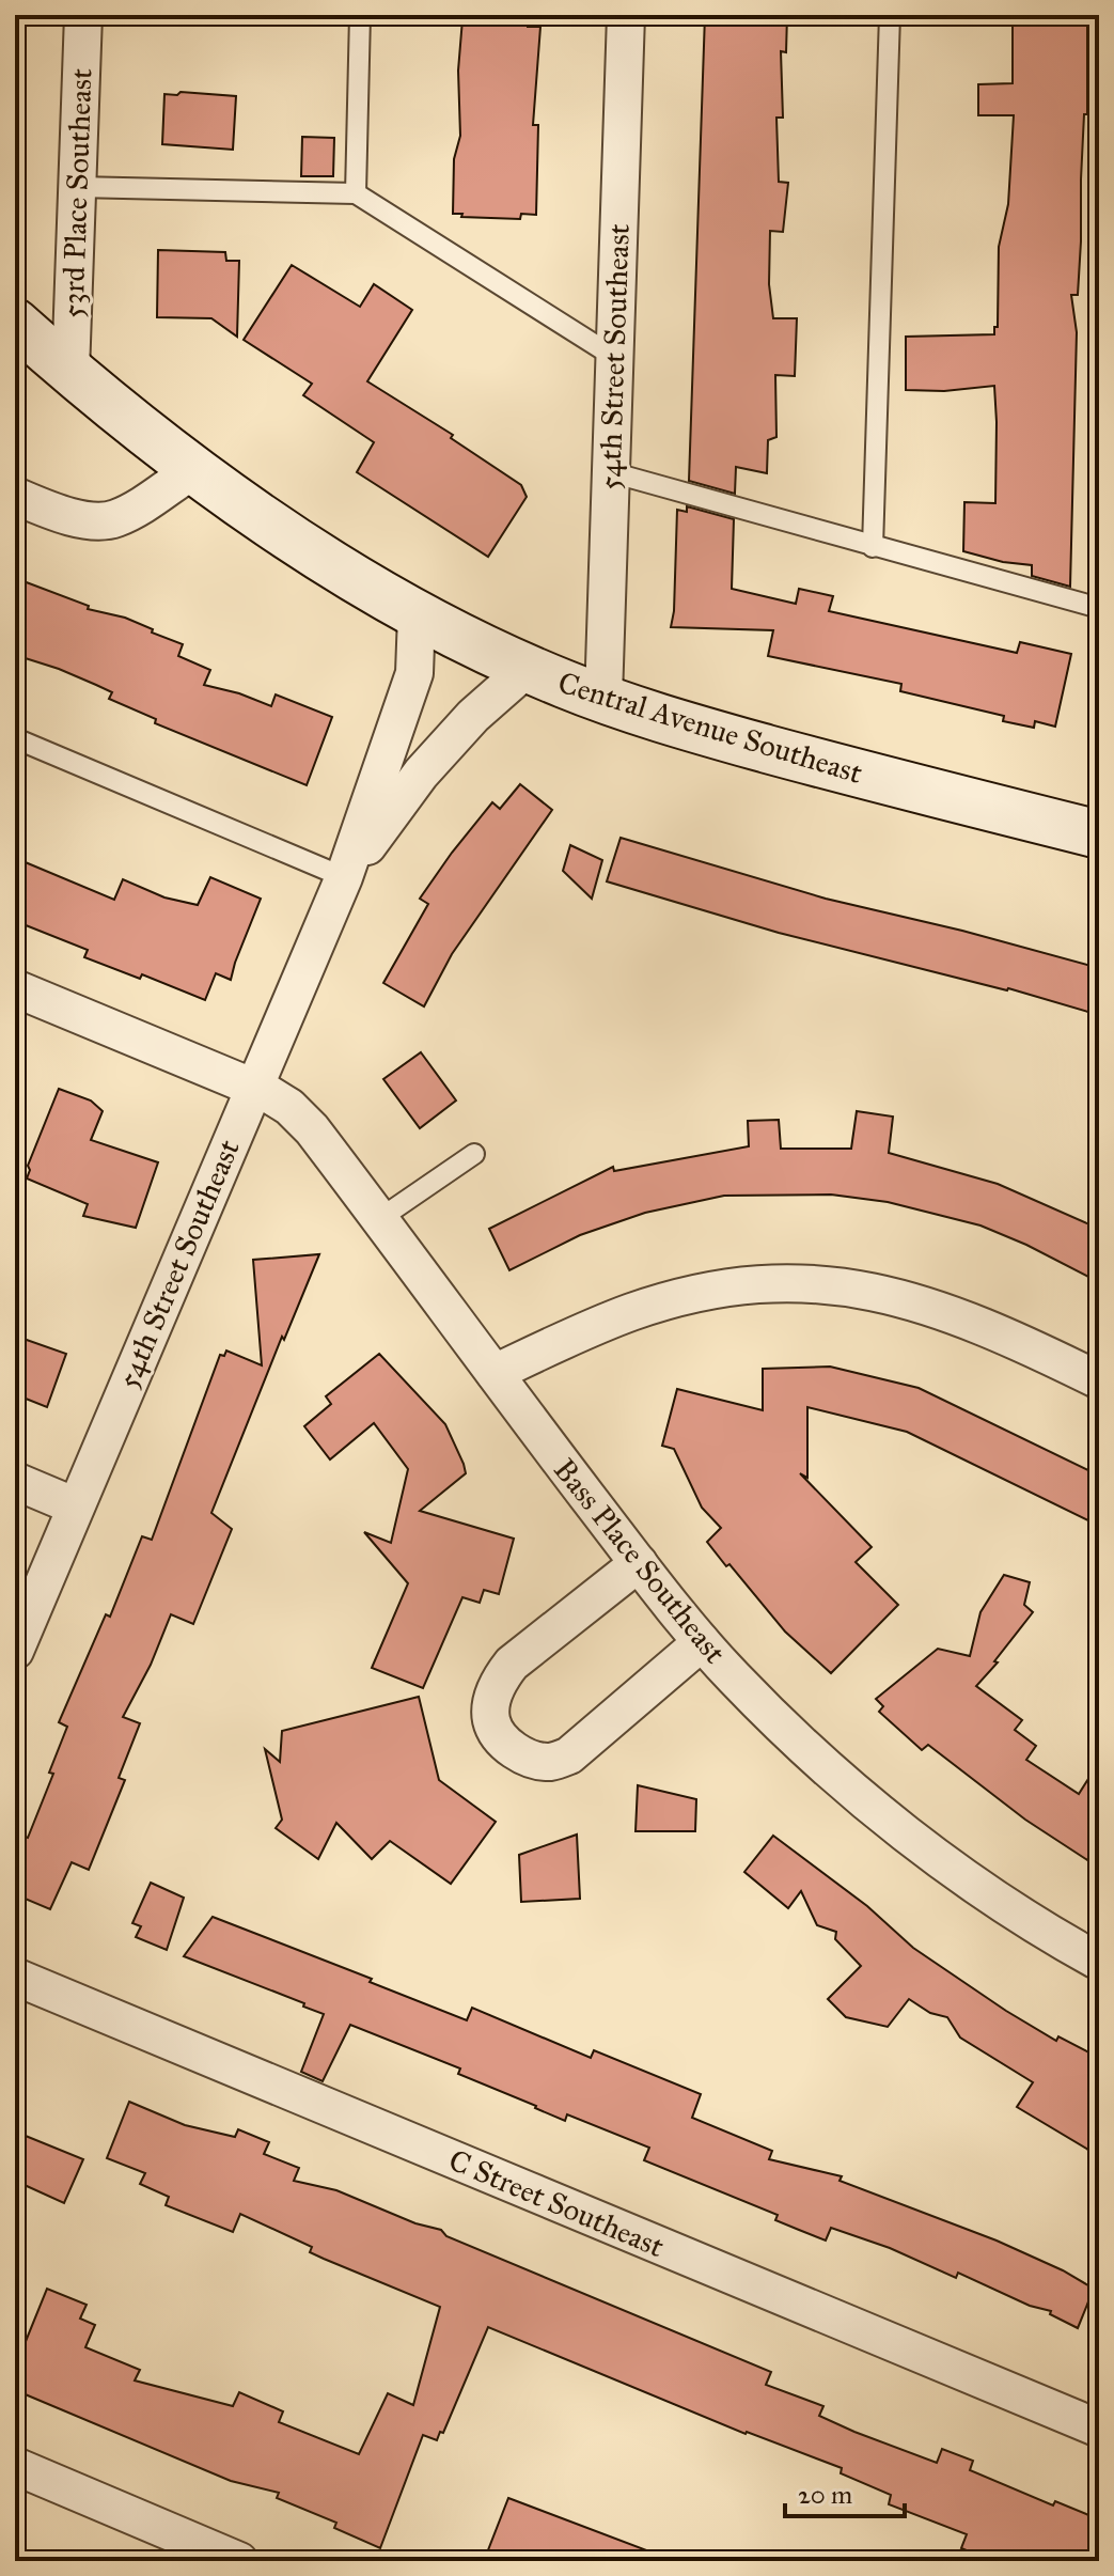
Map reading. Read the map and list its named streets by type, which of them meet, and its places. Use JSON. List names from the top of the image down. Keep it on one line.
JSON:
{"streets":{"main road":["Central Avenue Southeast"],"street":["53rd Place Southeast","54th Street Southeast","Bass Place Southeast","C Street Southeast"]},"crossings":[["53rd Place Southeast","Central Avenue Southeast"],["54th Street Southeast","Central Avenue Southeast"],["54th Street Southeast","Bass Place Southeast"]],"scale_bar":"20 m"}
